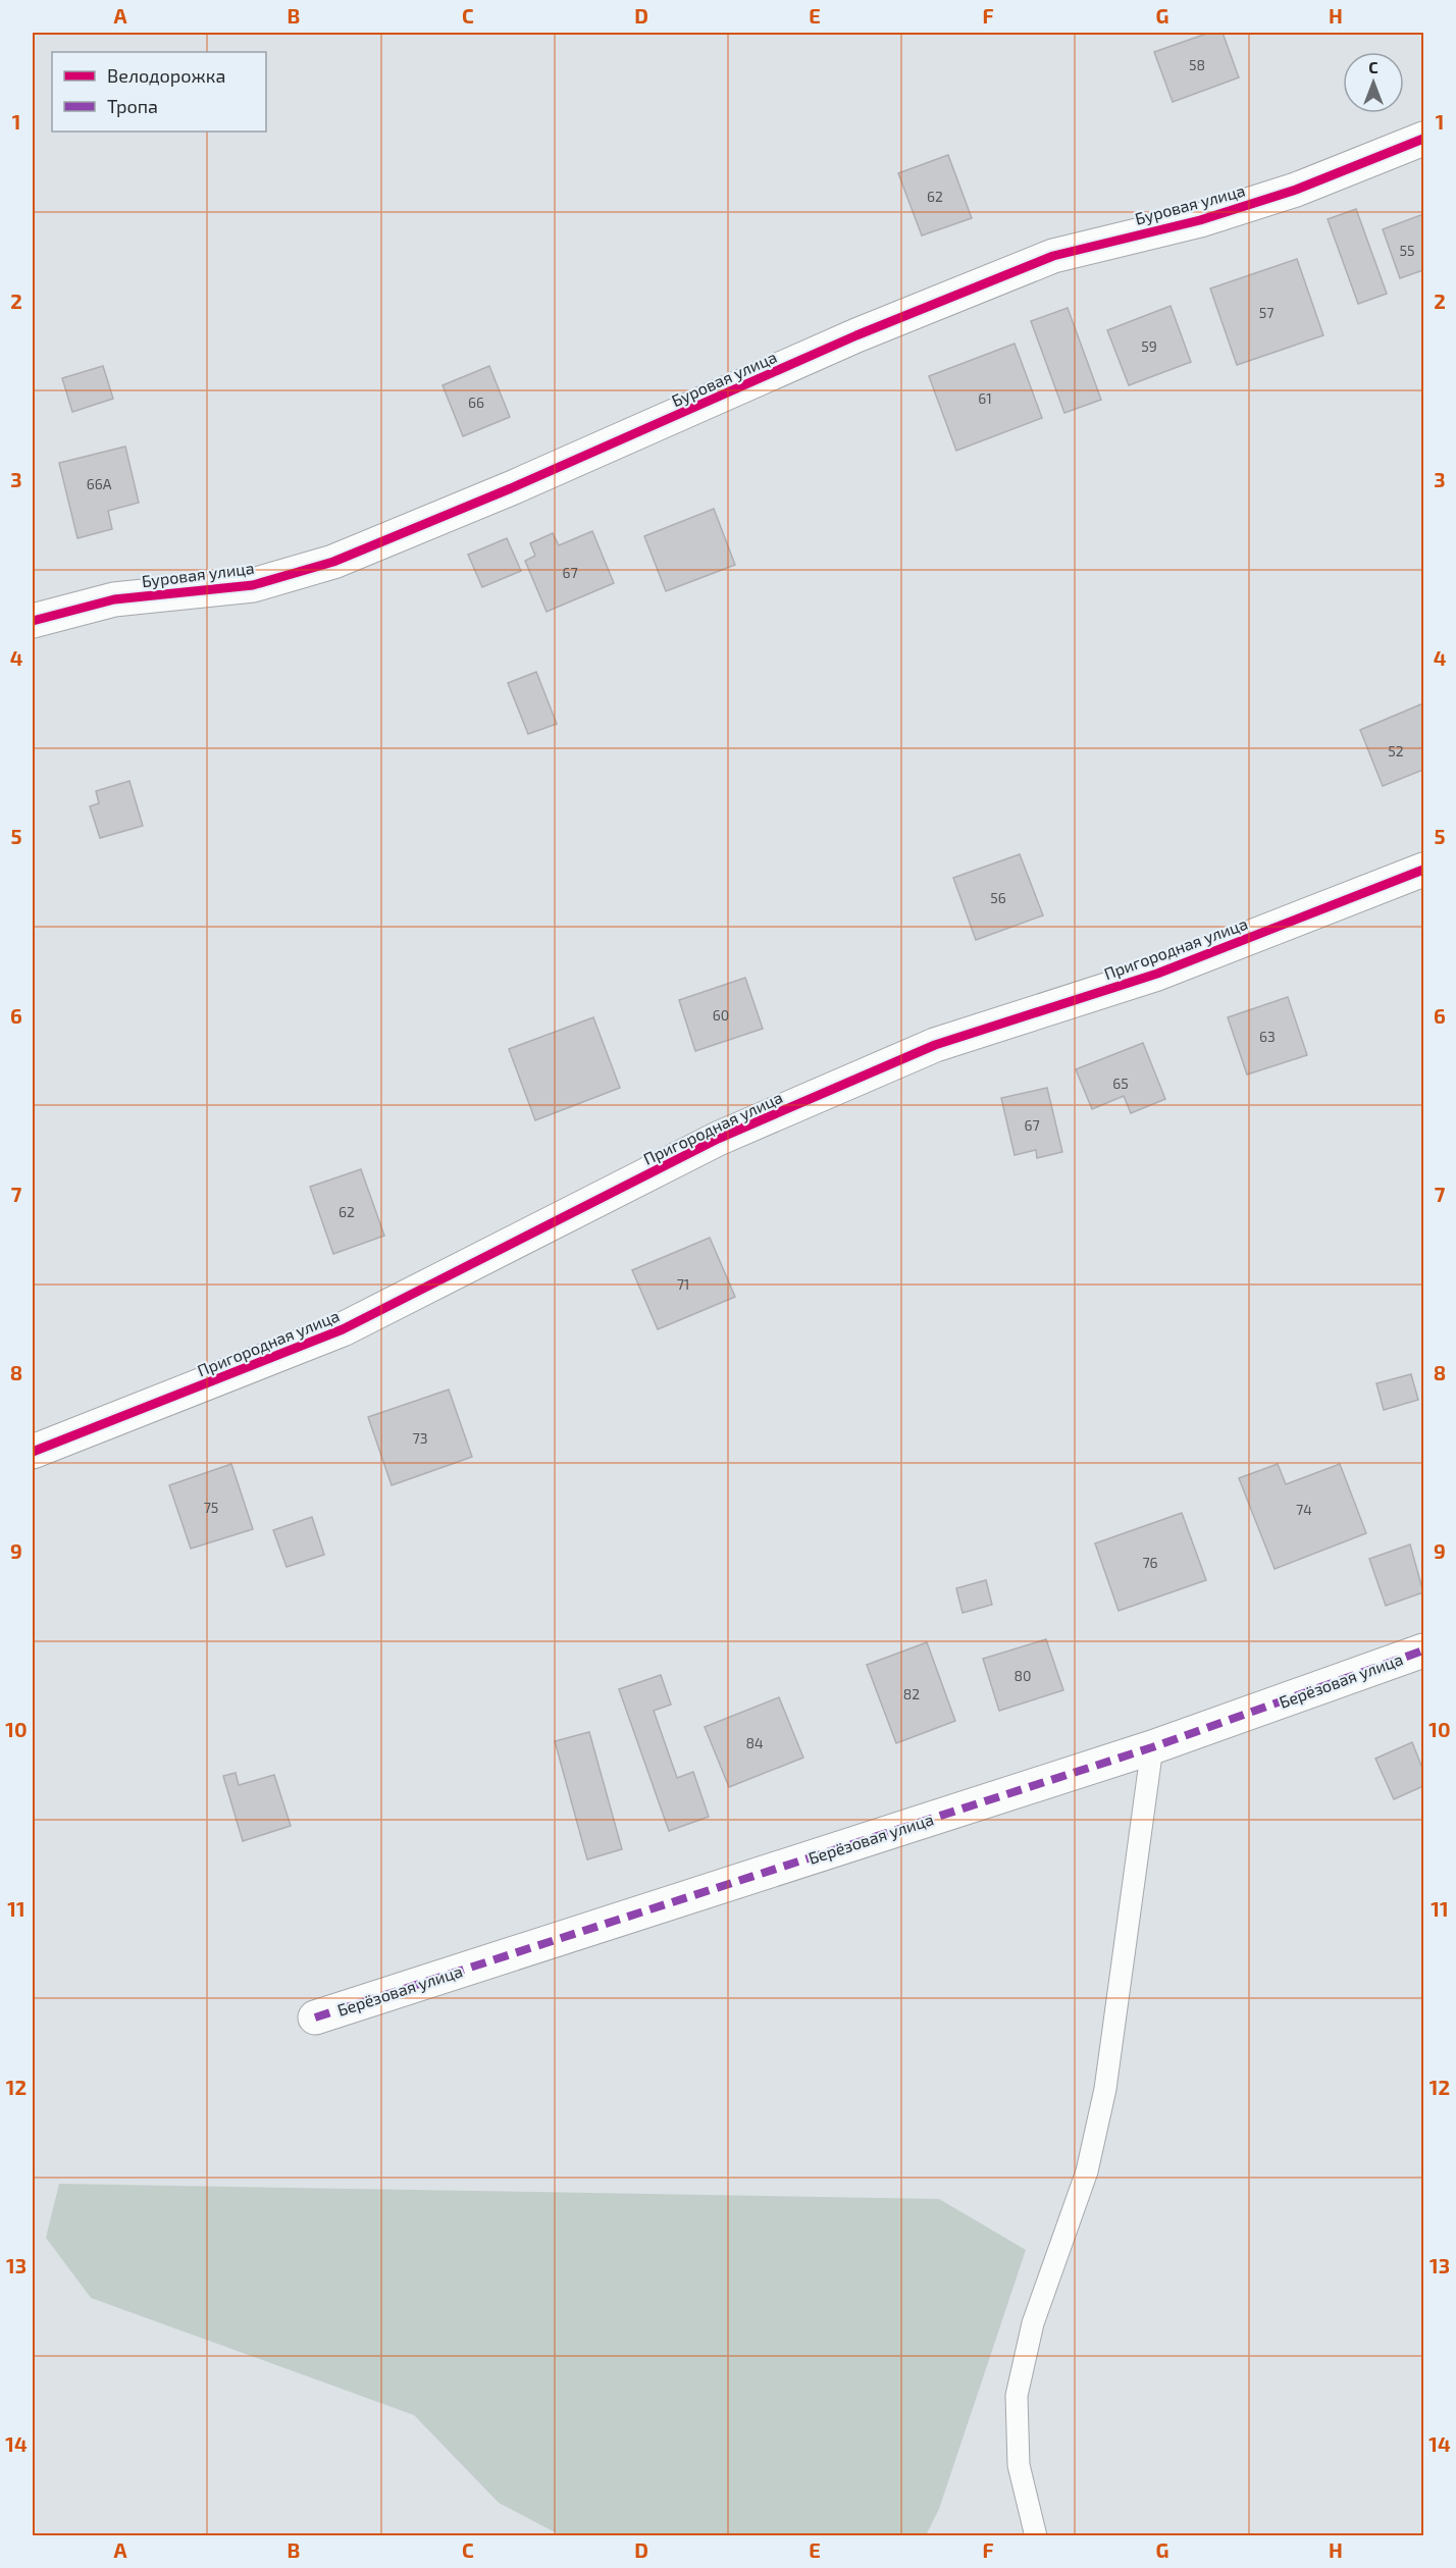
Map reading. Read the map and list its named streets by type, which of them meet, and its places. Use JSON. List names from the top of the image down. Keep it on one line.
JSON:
{"streets":{"street":["Буровая улица","Пригородная улица","Берёзовая улица"]},"house_numbers":["58","62","55","57","59","61","66","66А","67","52","56","60","63","65","67","62","71","73","75","74","76","80","82","84"],"legend":["Велодорожка","Тропа"],"north":"top","grid":{"columns":["A","B","C","D","E","F","G","H"],"rows":["1","2","3","4","5","6","7","8","9","10","11","12","13","14"]}}
